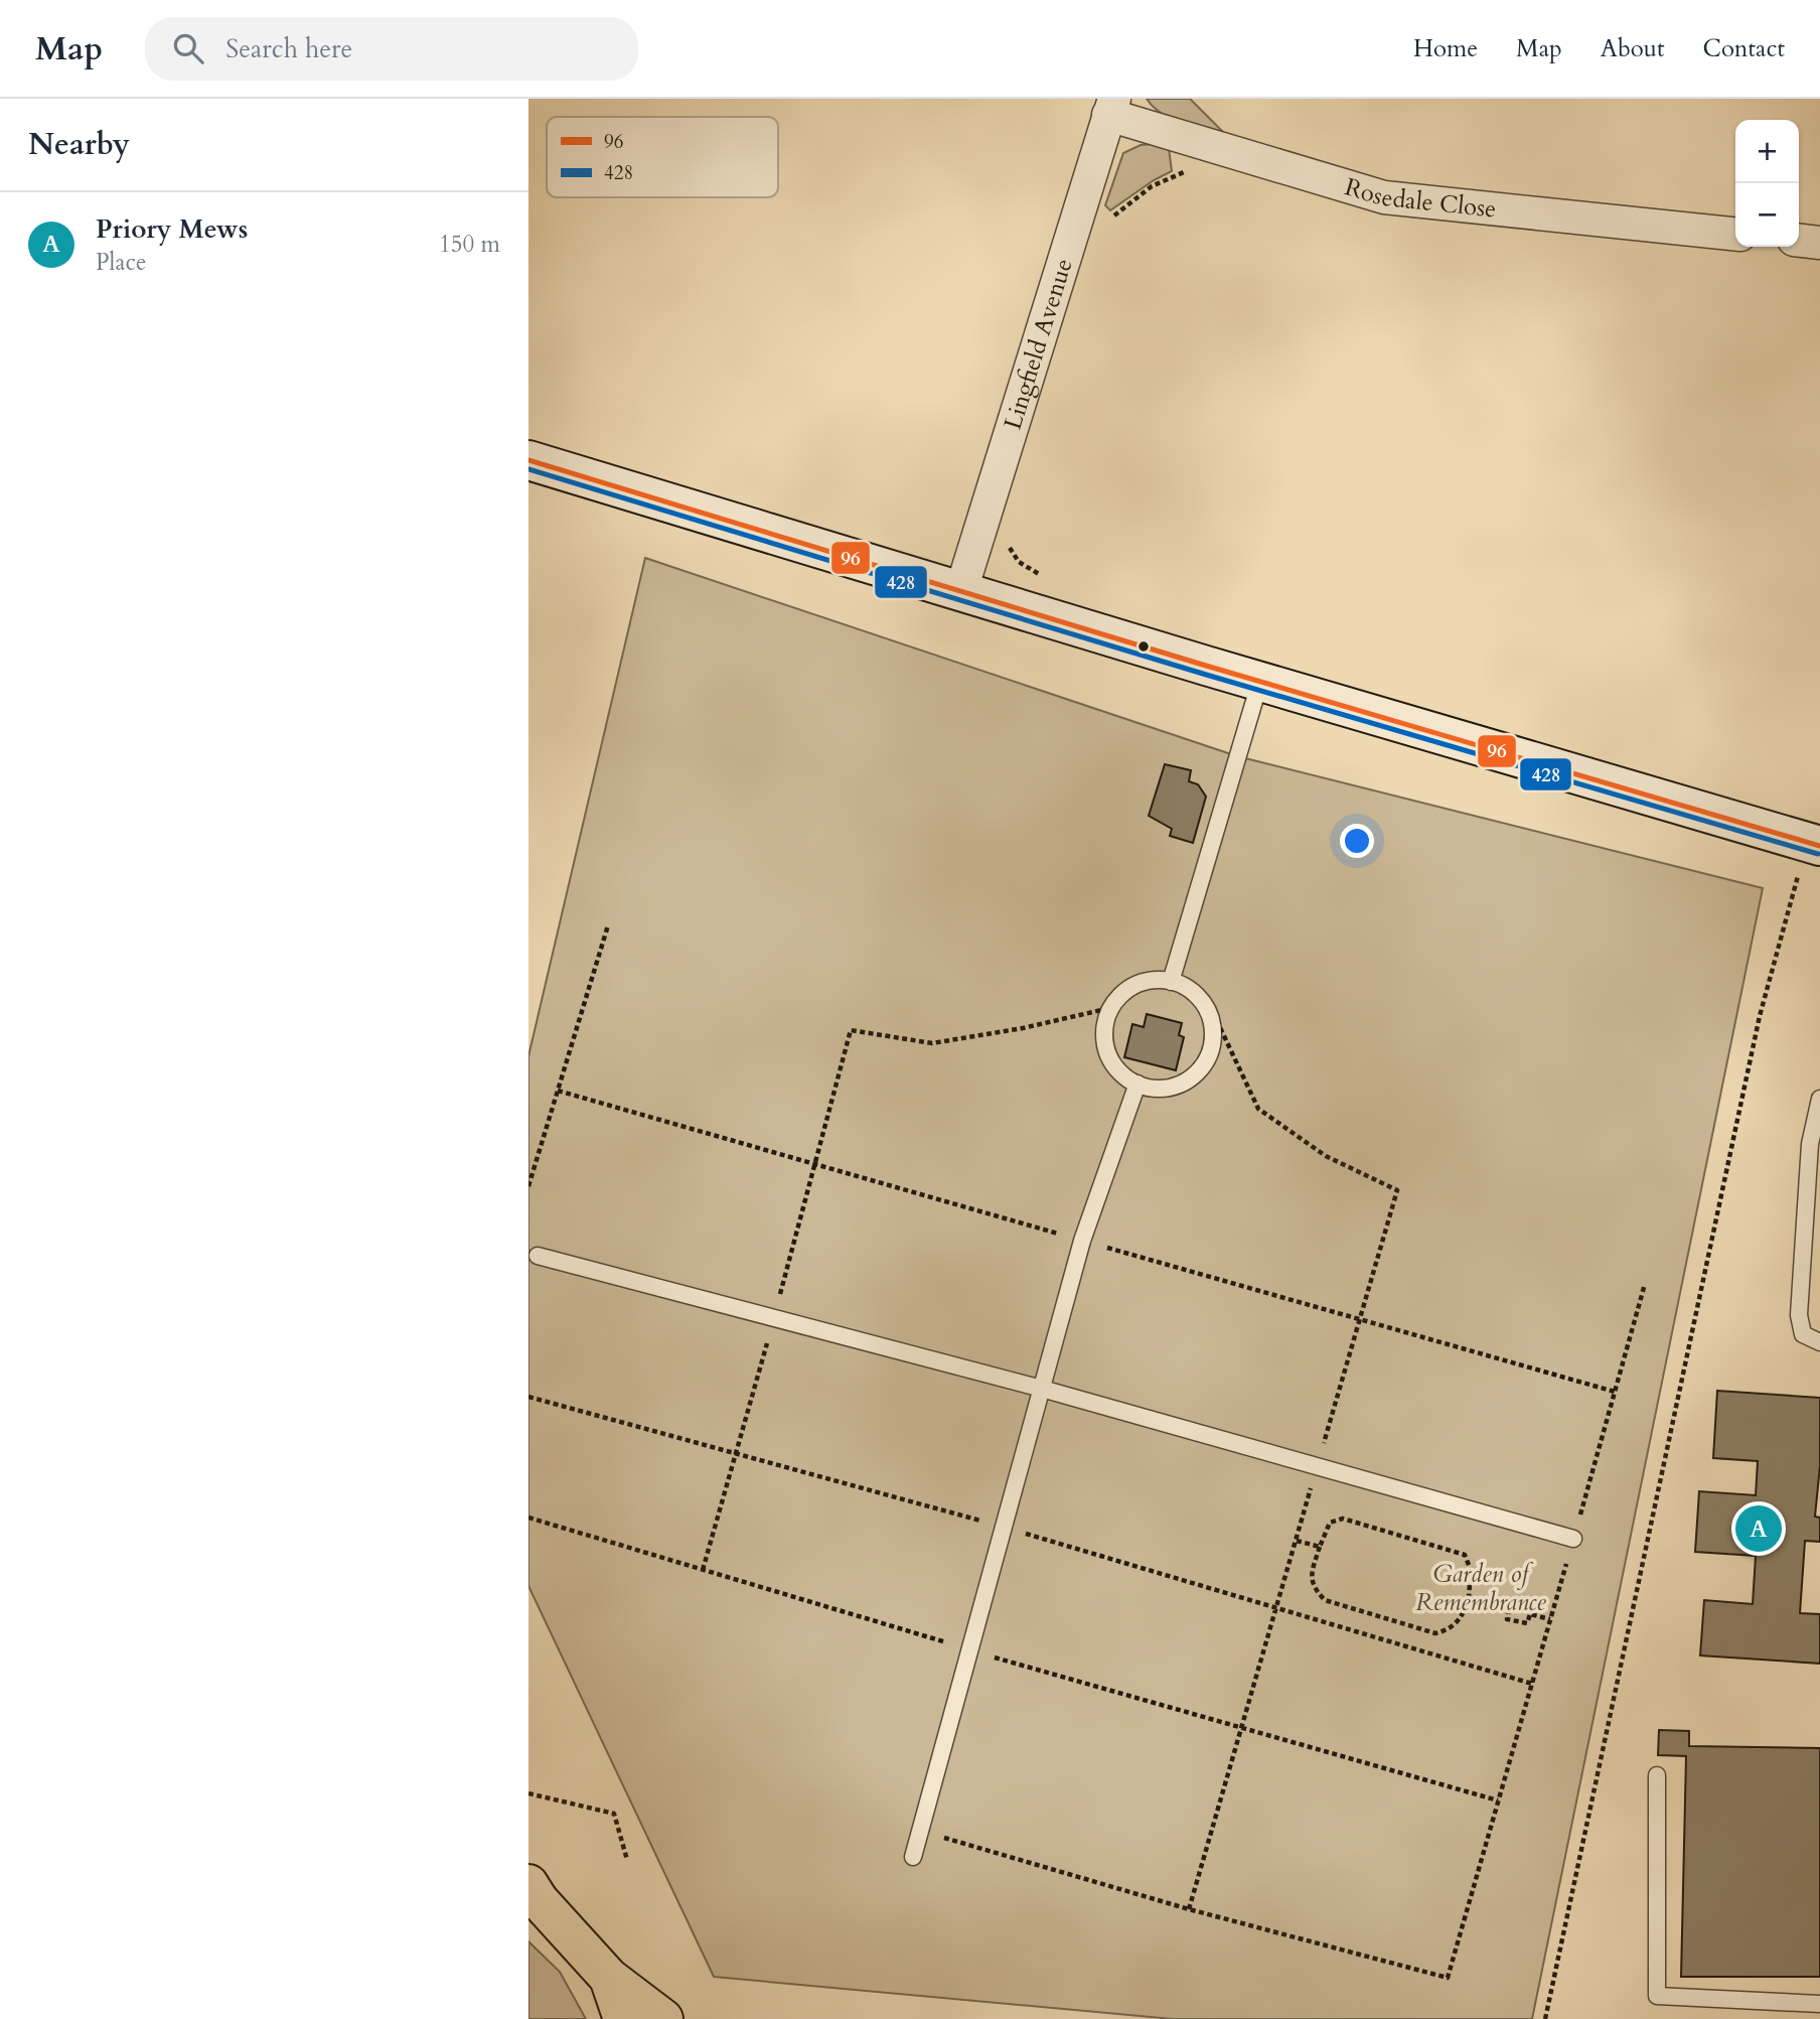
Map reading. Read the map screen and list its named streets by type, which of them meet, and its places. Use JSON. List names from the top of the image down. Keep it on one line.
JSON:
{"streets":{"street":["Rosedale Close","Lingfield Avenue"]},"crossings":[["Rosedale Close","Lingfield Avenue"]],"parks":["Garden of Remembrance"],"lines":["transit line 96","transit line 428"],"legend":["96","428"],"page":{"header":"Map","search":"Search here","nav":["Home","Map","About","Contact"],"heading":"Nearby","map_buttons":["+","−"],"list":[{"mark":"A","name":"Priory Mews","note":"Place","value":"150 m"}],"pins":"A"}}
